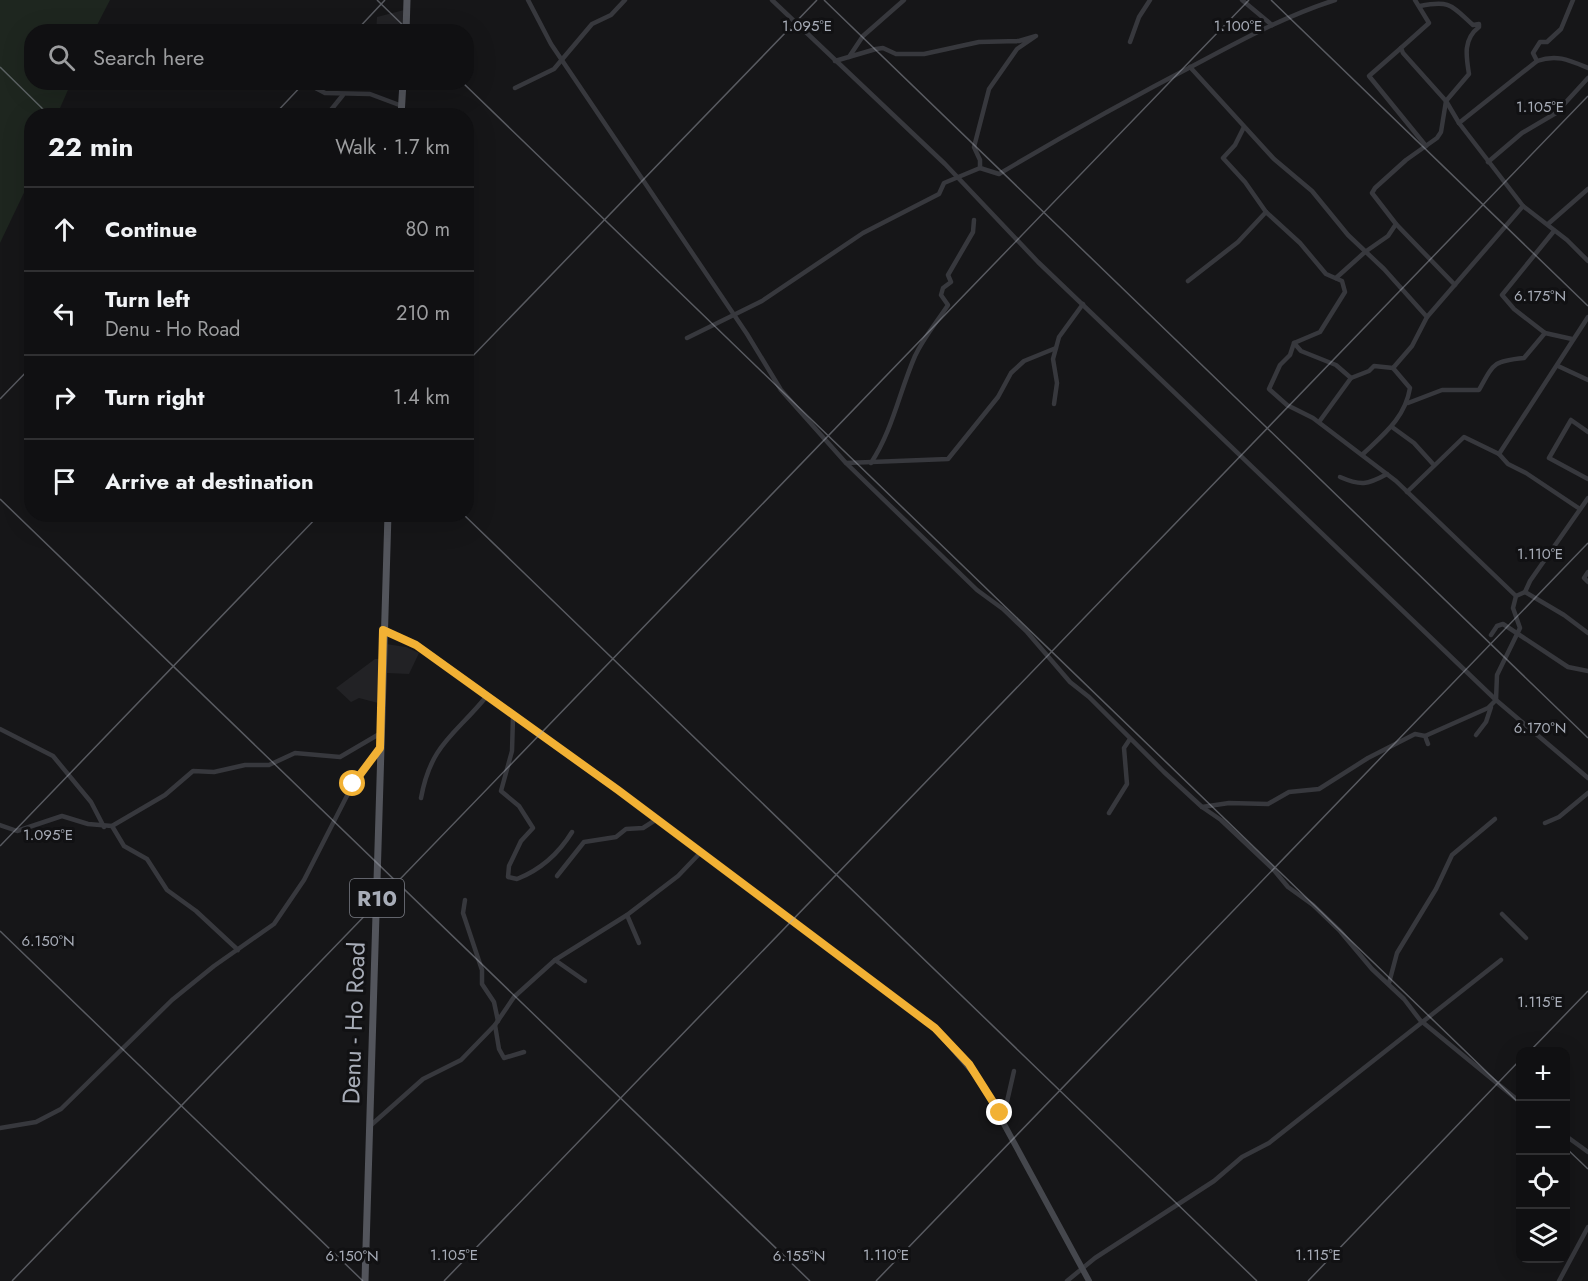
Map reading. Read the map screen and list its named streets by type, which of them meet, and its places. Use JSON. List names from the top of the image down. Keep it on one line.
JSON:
{"streets":{"main road":["R10","Denu - Ho Road"]},"page":{"search":"Search here","heading":["22 min","Walk · 1.7 km"],"list":[["Continue","80 m"],["Turn left","Denu - Ho Road","210 m"],["Turn right","1.4 km"],"Arrive at destination"],"map_buttons":["+","−"]},"coordinates":["1.095°E","1.100°E","1.105°E","6.175°N","1.110°E","6.170°N","6.150°N","1.115°E","6.155°N"]}
